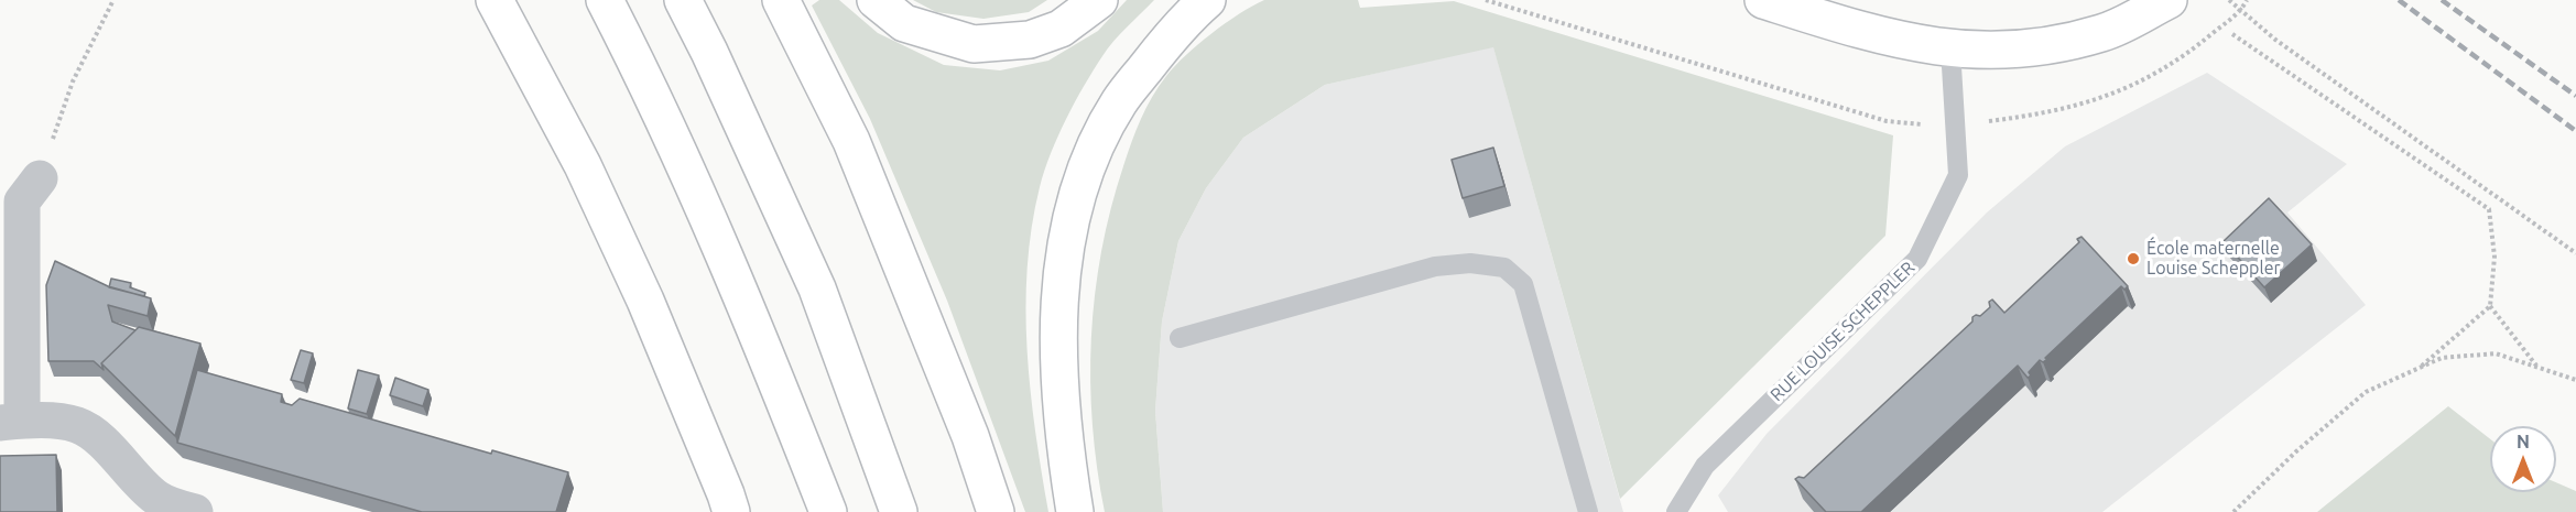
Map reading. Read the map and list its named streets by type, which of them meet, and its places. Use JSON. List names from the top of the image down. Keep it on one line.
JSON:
{"streets":{"lane":["RUE LOUISE SCHEPPLER"]},"places":["École maternelle Louise Scheppler"],"north":"top"}
